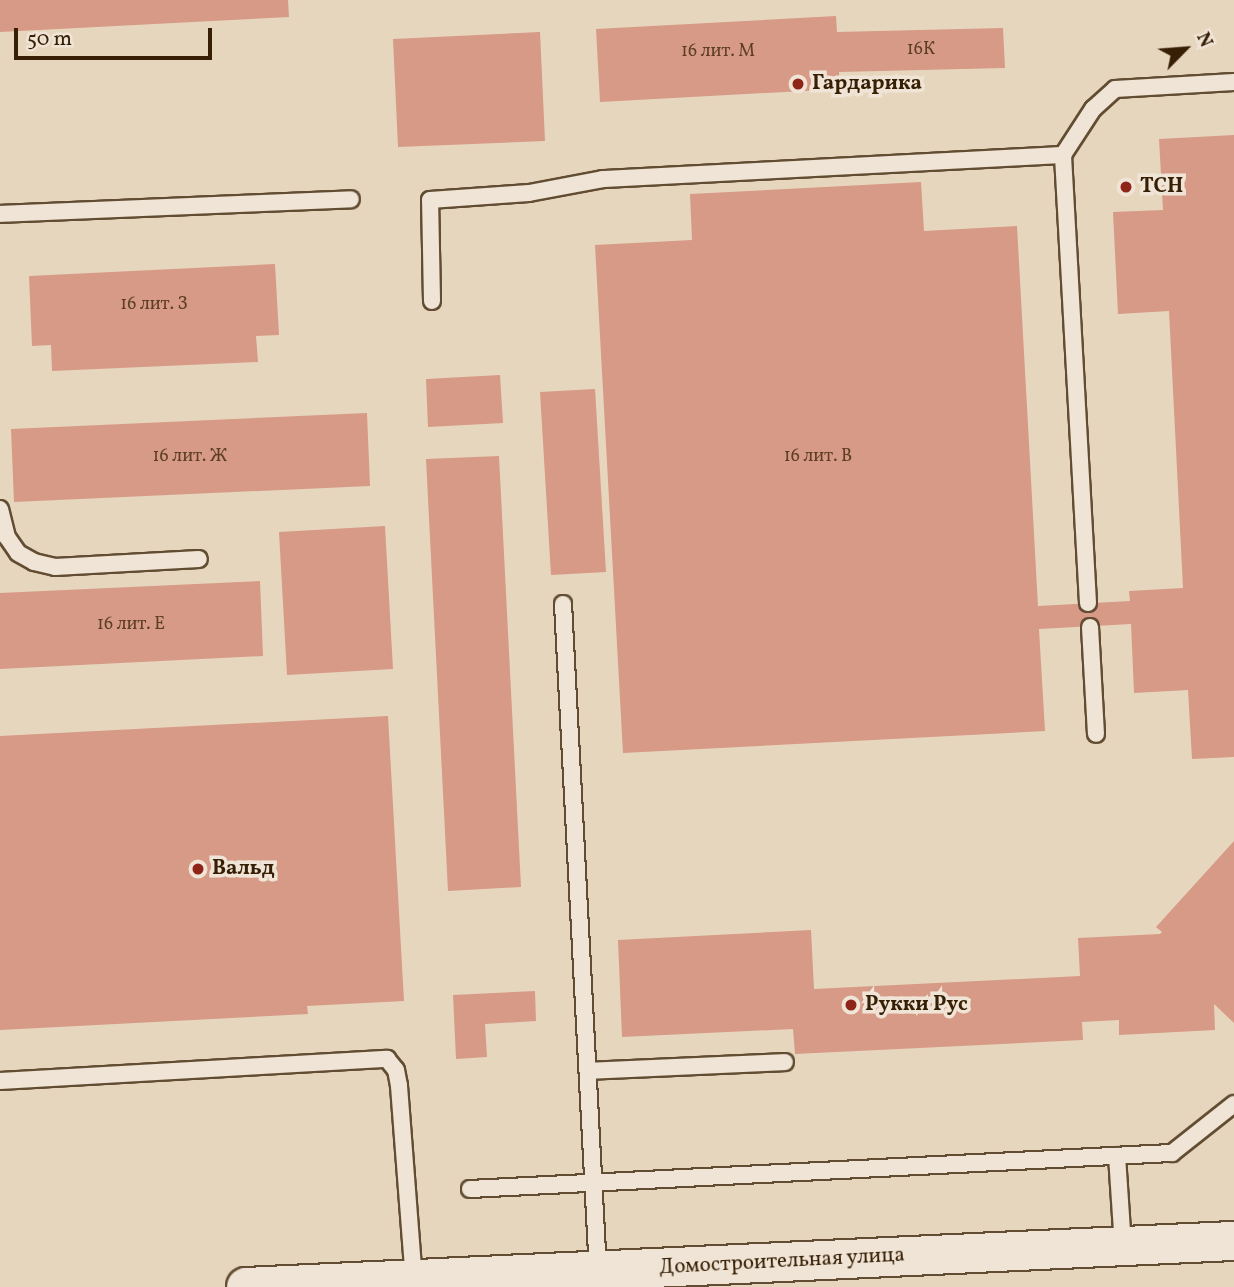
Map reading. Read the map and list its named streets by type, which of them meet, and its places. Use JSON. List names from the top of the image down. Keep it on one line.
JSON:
{"streets":{"street":["Домостроительная улица"]},"places":["Гардарика","ТСН","Вальд","Рукки Рус"],"house_numbers":["16К","16 лит. М","16 лит. З","16 лит. Ж","16 лит. В","16 лит. Е"],"scale_bar":"50 m","north":"top right"}
